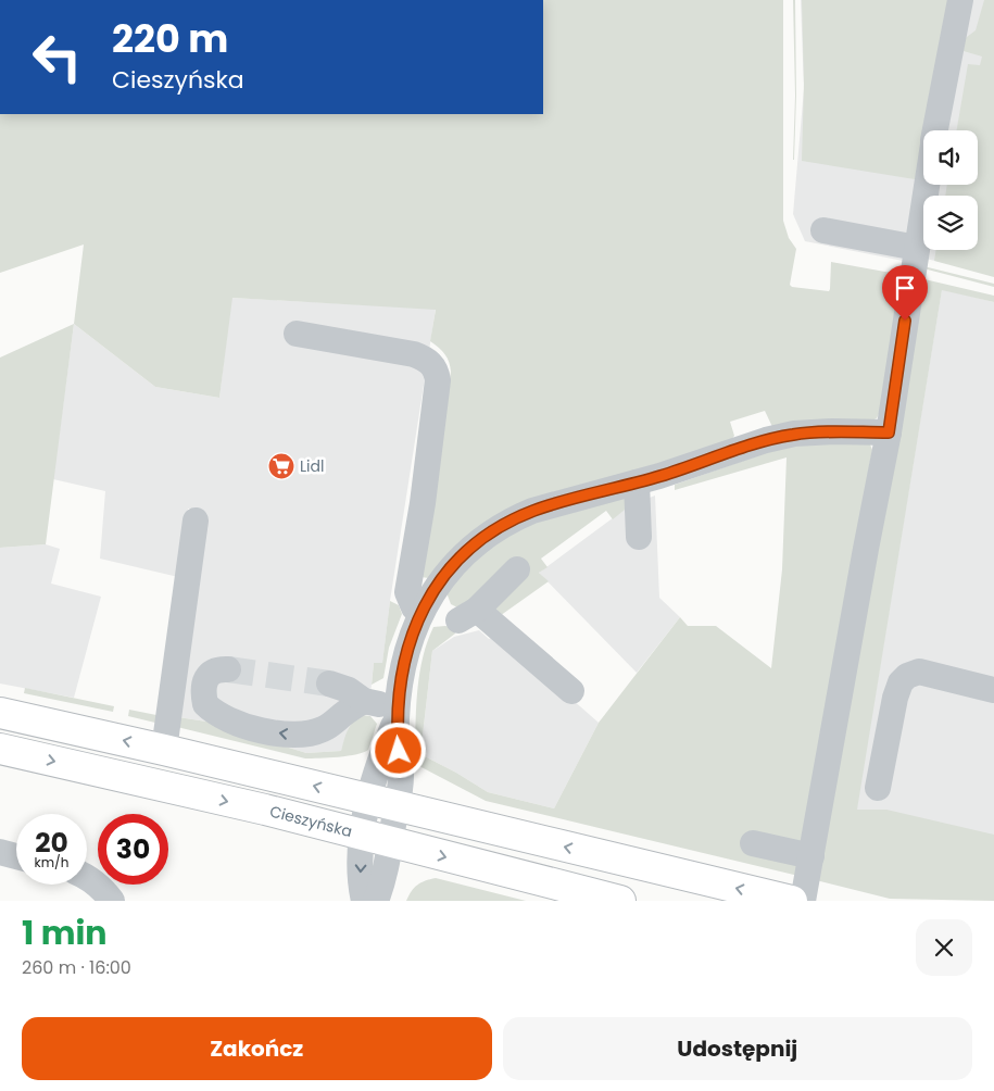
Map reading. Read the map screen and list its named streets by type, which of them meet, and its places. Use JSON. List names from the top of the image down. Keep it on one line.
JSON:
{"streets":{"main road":["Cieszyńska"]},"places":{"supermarket":["Lidl"]},"page":{"turn":["220 m","Cieszyńska"],"speed":"20 km/h","limit":"30","heading":["1 min","260 m · 16:00"],"buttons":["Zakończ","Udostępnij"]}}
